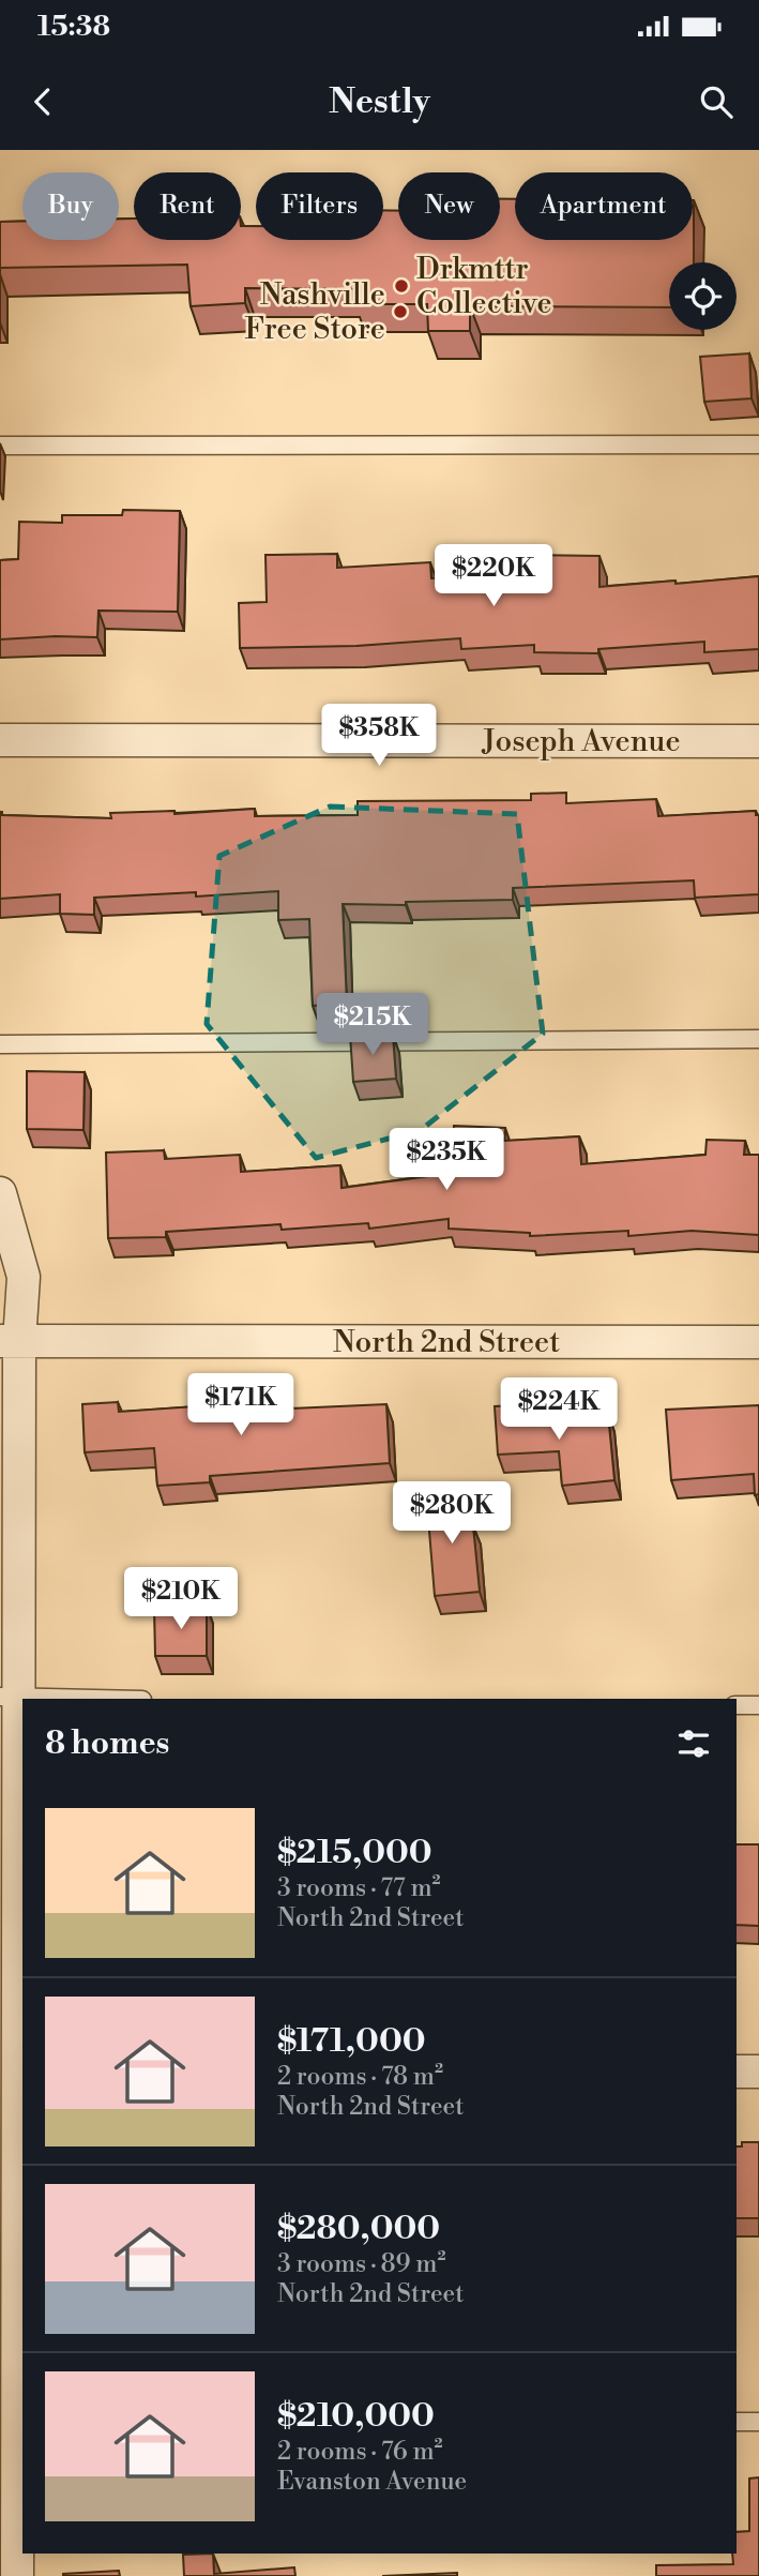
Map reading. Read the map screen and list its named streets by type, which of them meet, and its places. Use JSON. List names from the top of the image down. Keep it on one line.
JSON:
{"streets":{"street":["Joseph Avenue","North 2nd Street"]},"places":["Drkmttr Collective","Nashville Free Store"],"page":{"status":"15:38","header":"Nestly","chip":["Buy","Rent","Filters","New","Apartment"],"price":["$220K","$358K","$215K","$235K","$171K","$224K","$280K","$210K"],"heading":"8 homes","list":[{"name":"$215,000","note":"3 rooms · 77 m² · North 2nd Street"},{"name":"$171,000","note":"2 rooms · 78 m² · North 2nd Street"},{"name":"$280,000","note":"3 rooms · 89 m² · North 2nd Street"},{"name":"$210,000","note":"2 rooms · 76 m² · Evanston Avenue"}]}}
